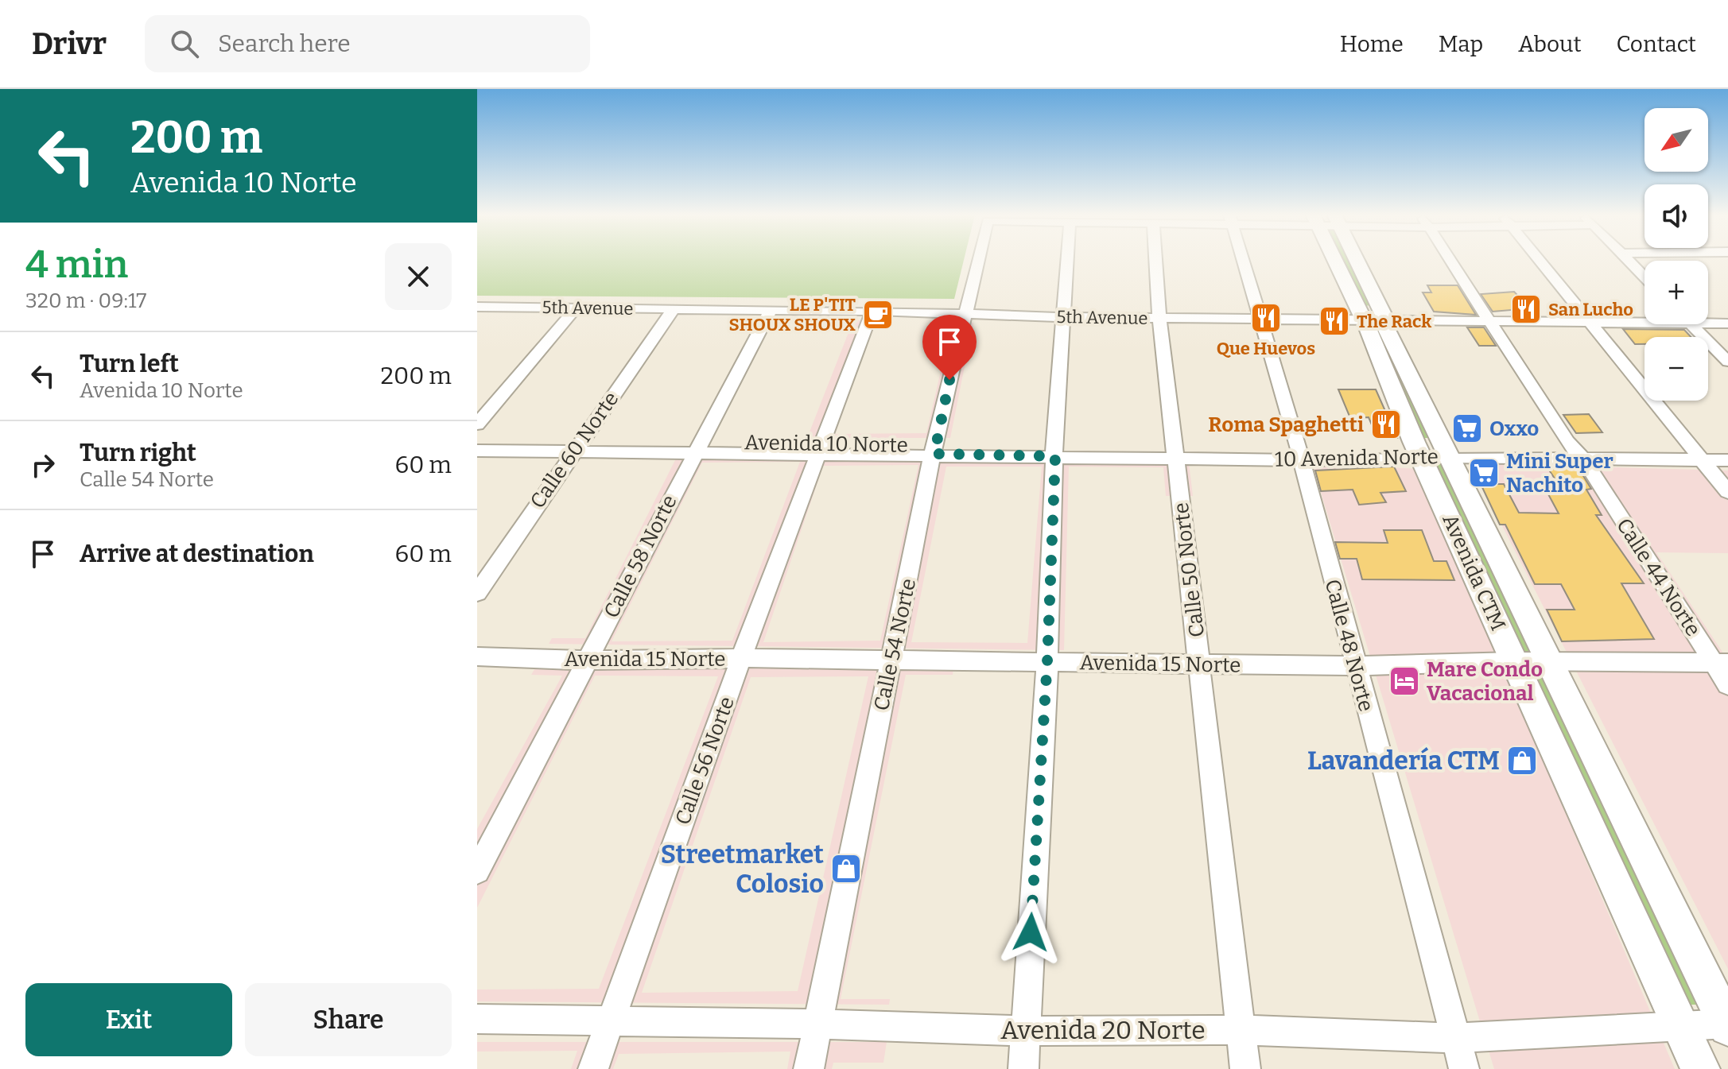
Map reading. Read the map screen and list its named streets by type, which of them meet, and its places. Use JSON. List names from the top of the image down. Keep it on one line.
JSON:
{"streets":{"main road":["Avenida CTM"],"street":["5th Avenue","Avenida 10 Norte","Calle 60 Norte","10 Avenida Norte","Calle 58 Norte","Calle 50 Norte","Calle 44 Norte","Calle 54 Norte","Calle 48 Norte","Avenida 15 Norte","Calle 56 Norte","Avenida 20 Norte"]},"crossings":[["5th Avenue","Calle 60 Norte"],["5th Avenue","Calle 58 Norte"],["5th Avenue","Calle 50 Norte"],["5th Avenue","Avenida CTM"],["5th Avenue","Calle 44 Norte"],["5th Avenue","Calle 54 Norte"],["5th Avenue","Calle 48 Norte"],["5th Avenue","Calle 56 Norte"],["Avenida 10 Norte","Calle 60 Norte"],["Avenida 10 Norte","10 Avenida Norte"],["Avenida 10 Norte","Calle 58 Norte"],["Avenida 10 Norte","Calle 50 Norte"],["Avenida 10 Norte","Calle 54 Norte"],["Avenida 10 Norte","Calle 56 Norte"],["10 Avenida Norte","Calle 50 Norte"],["10 Avenida Norte","Avenida CTM"],["10 Avenida Norte","Calle 44 Norte"],["10 Avenida Norte","Calle 48 Norte"],["Calle 58 Norte","Avenida 15 Norte"],["Calle 50 Norte","Avenida 15 Norte"],["Calle 50 Norte","Avenida 20 Norte"],["Avenida CTM","Avenida 15 Norte"],["Avenida CTM","Avenida 20 Norte"],["Calle 44 Norte","Avenida 15 Norte"],["Calle 54 Norte","Avenida 15 Norte"],["Calle 54 Norte","Avenida 20 Norte"],["Calle 48 Norte","Avenida 15 Norte"],["Calle 48 Norte","Avenida 20 Norte"],["Avenida 15 Norte","Calle 56 Norte"],["Calle 56 Norte","Avenida 20 Norte"]],"places":{"restaurant":["San Lucho","Que Huevos","The Rack","Roma Spaghetti"],"cafe":["LE P'TIT SHOUX SHOUX"],"supermarket":["Oxxo","Mini Super Nachito"],"hotel":["Mare Condo Vacacional"],"shop":["Lavandería CTM","Streetmarket Colosio"]},"north":"bottom left","page":{"header":"Drivr","search":"Search here","nav":["Home","Map","About","Contact"],"turn":["200 m","Avenida 10 Norte"],"map_buttons":["+","−"],"heading":["4 min","320 m · 09:17"],"list":[{"name":"Turn left","note":"Avenida 10 Norte","value":"200 m"},{"name":"Turn right","note":"Calle 54 Norte","value":"60 m"},{"name":"Arrive at destination","value":"60 m"}],"buttons":["Exit","Share"]}}
